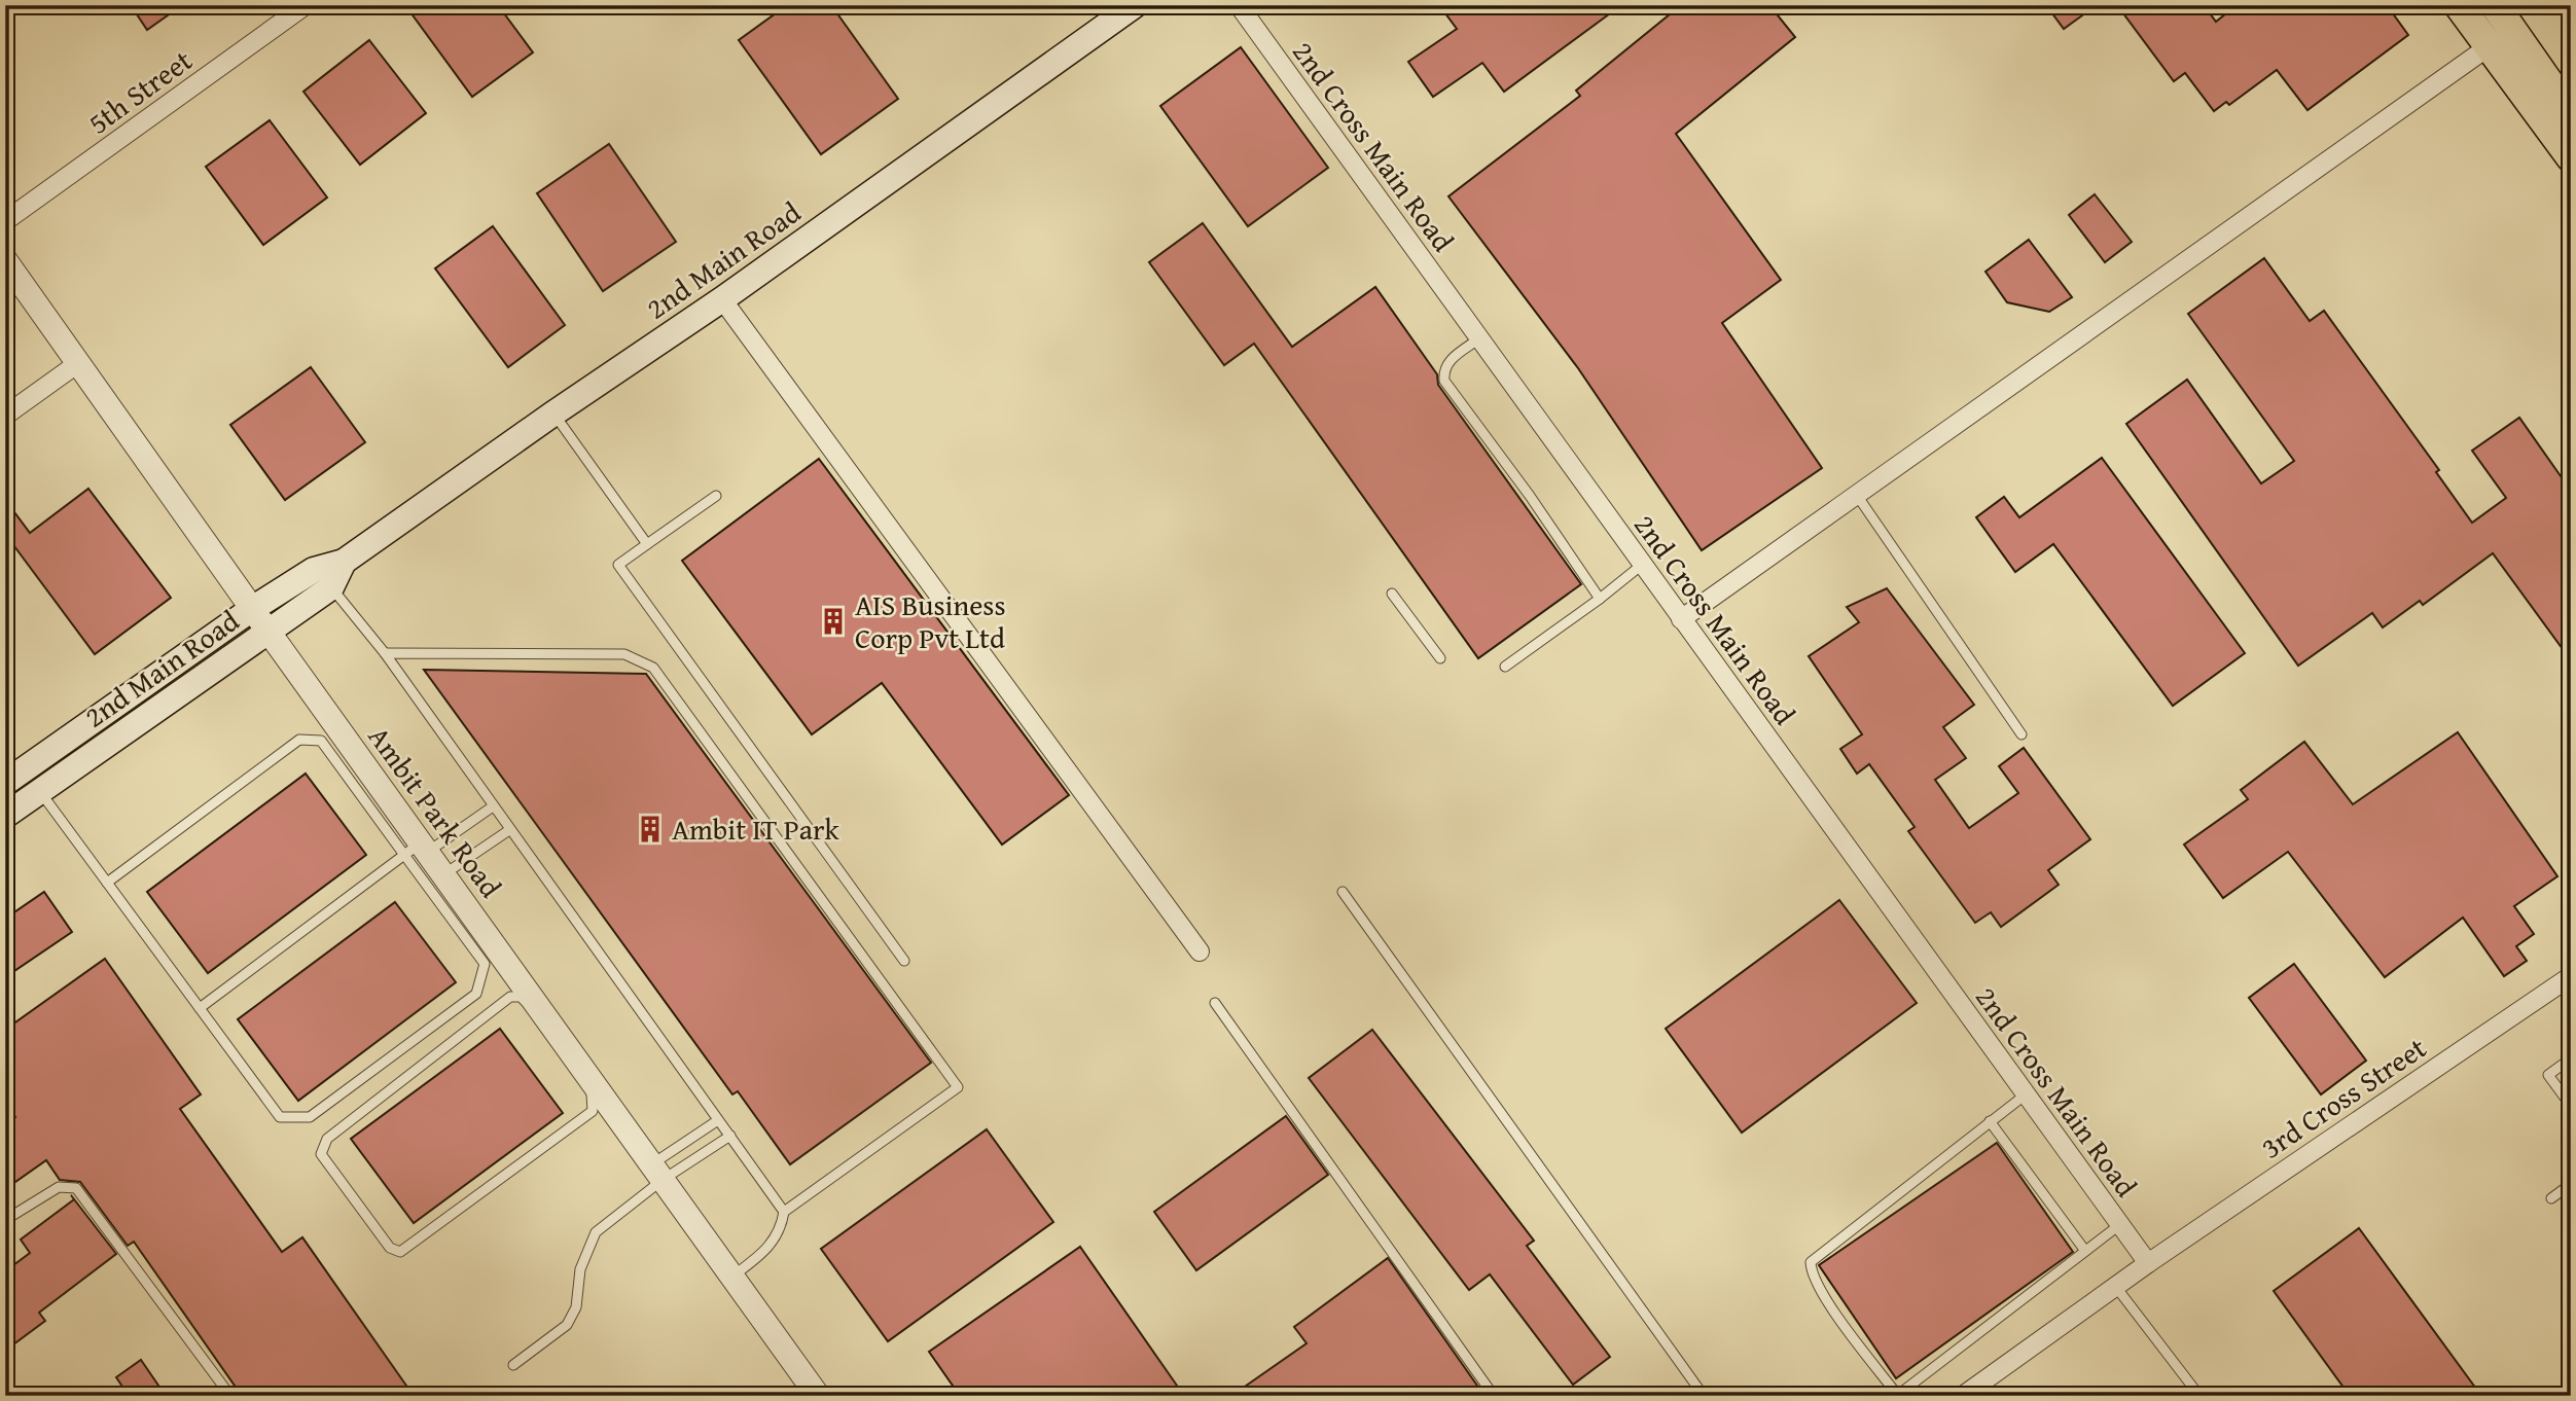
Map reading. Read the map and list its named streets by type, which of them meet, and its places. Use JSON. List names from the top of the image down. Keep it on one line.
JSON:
{"streets":{"main road":["2nd Main Road"],"street":["5th Street","2nd Cross Main Road","Ambit Park Road","3rd Cross Street"]},"crossings":[["2nd Cross Main Road","3rd Cross Street"],["2nd Main Road","Ambit Park Road"]],"places":{"building":["AIS Business Corp Pvt Ltd","Ambit IT Park"]}}
